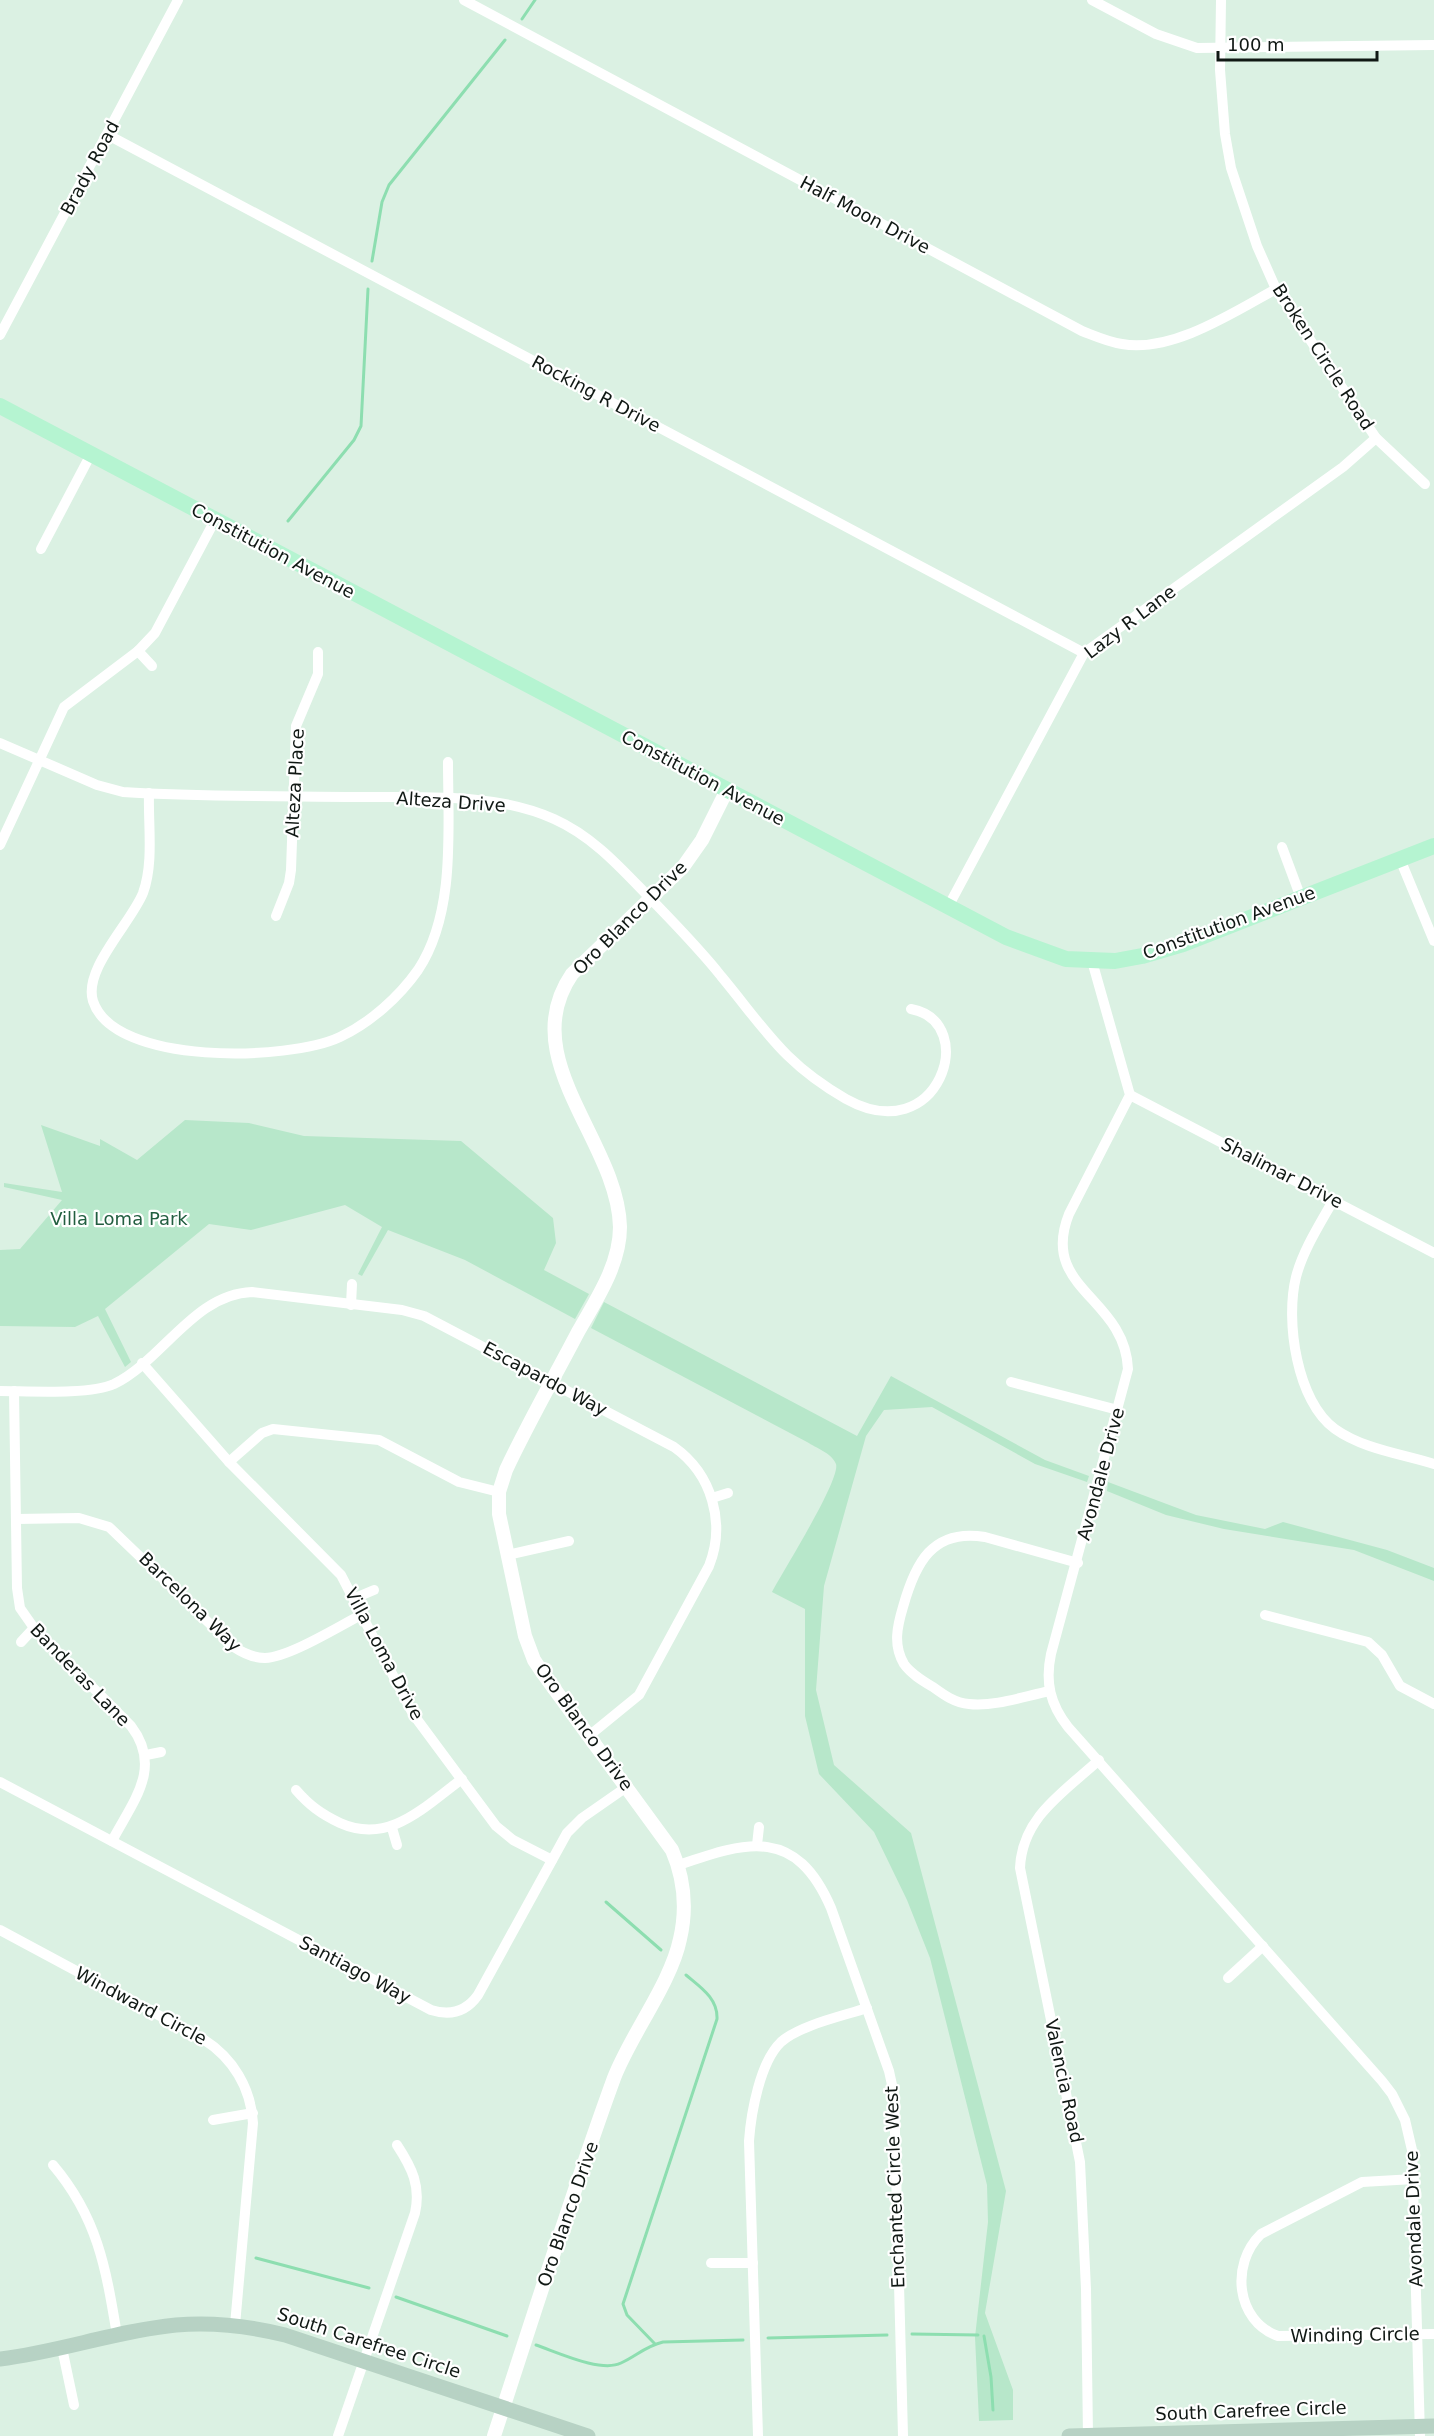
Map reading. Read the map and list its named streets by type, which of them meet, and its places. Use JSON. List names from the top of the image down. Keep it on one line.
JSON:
{"streets":{"main road":["Constitution Avenue","South Carefree Circle"],"street":["Brady Road","Half Moon Drive","Broken Circle Road","Rocking R Drive","Lazy R Lane","Alteza Place","Alteza Drive","Oro Blanco Drive","Shalimar Drive","Escapardo Way","Avondale Drive","Barcelona Way","Villa Loma Drive","Banderas Lane","Santiago Way","Windward Circle","Valencia Road","Enchanted Circle West","Winding Circle"]},"crossings":[["Brady Road","Rocking R Drive"],["Half Moon Drive","Broken Circle Road"],["Broken Circle Road","Lazy R Lane"],["Rocking R Drive","Lazy R Lane"],["Constitution Avenue","Lazy R Lane"],["Constitution Avenue","Oro Blanco Drive"],["Alteza Place","Alteza Drive"],["Alteza Drive","Oro Blanco Drive"],["Oro Blanco Drive","Escapardo Way"],["Oro Blanco Drive","Santiago Way"],["Oro Blanco Drive","Enchanted Circle West"],["Oro Blanco Drive","South Carefree Circle"],["Shalimar Drive","Avondale Drive"],["Escapardo Way","Villa Loma Drive"],["Escapardo Way","Banderas Lane"],["Avondale Drive","Valencia Road"],["Avondale Drive","Winding Circle"],["Avondale Drive","South Carefree Circle"],["Barcelona Way","Villa Loma Drive"],["Villa Loma Drive","Santiago Way"],["Windward Circle","South Carefree Circle"],["Valencia Road","South Carefree Circle"]],"parks":["Villa Loma Park"],"scale_bar":"100 m"}
